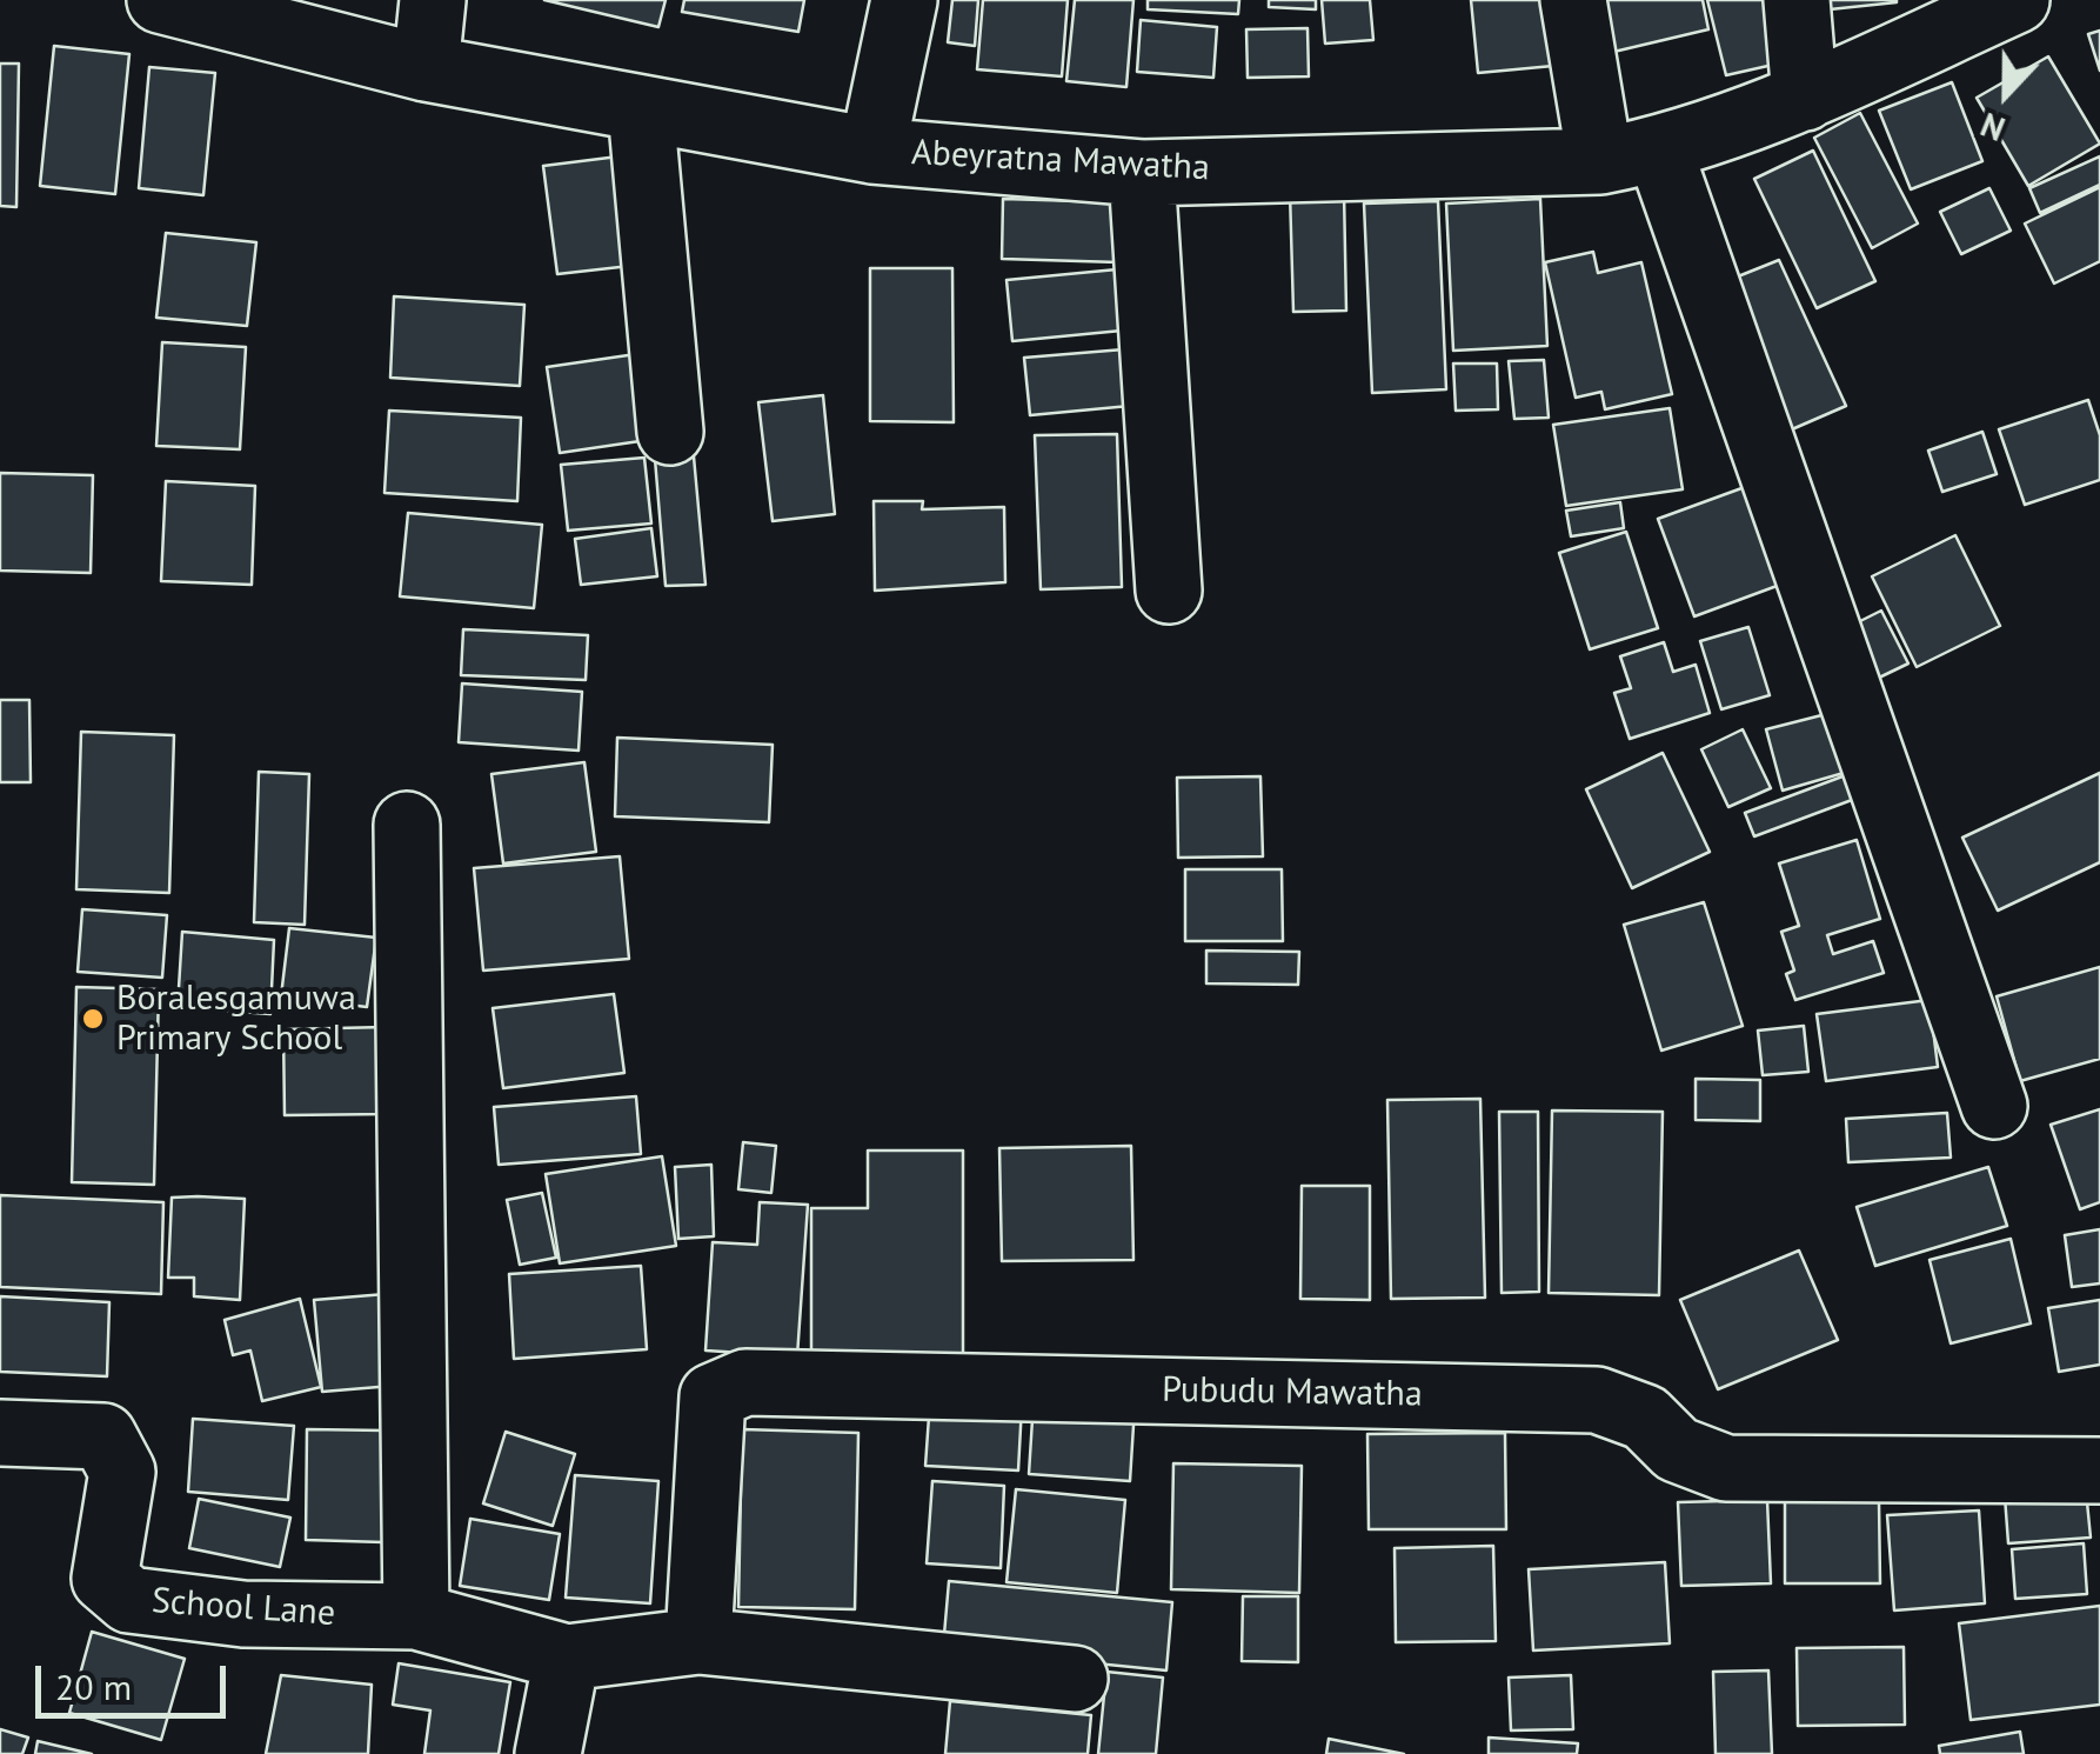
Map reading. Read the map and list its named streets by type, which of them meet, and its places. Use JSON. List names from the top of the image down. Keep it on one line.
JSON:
{"streets":{"street":["Abeyratna Mawatha","Pubudu Mawatha","School Lane"]},"crossings":[["Pubudu Mawatha","School Lane"]],"places":["Boralesgamuwa Primary School"],"scale_bar":"20 m","north":"bottom"}
